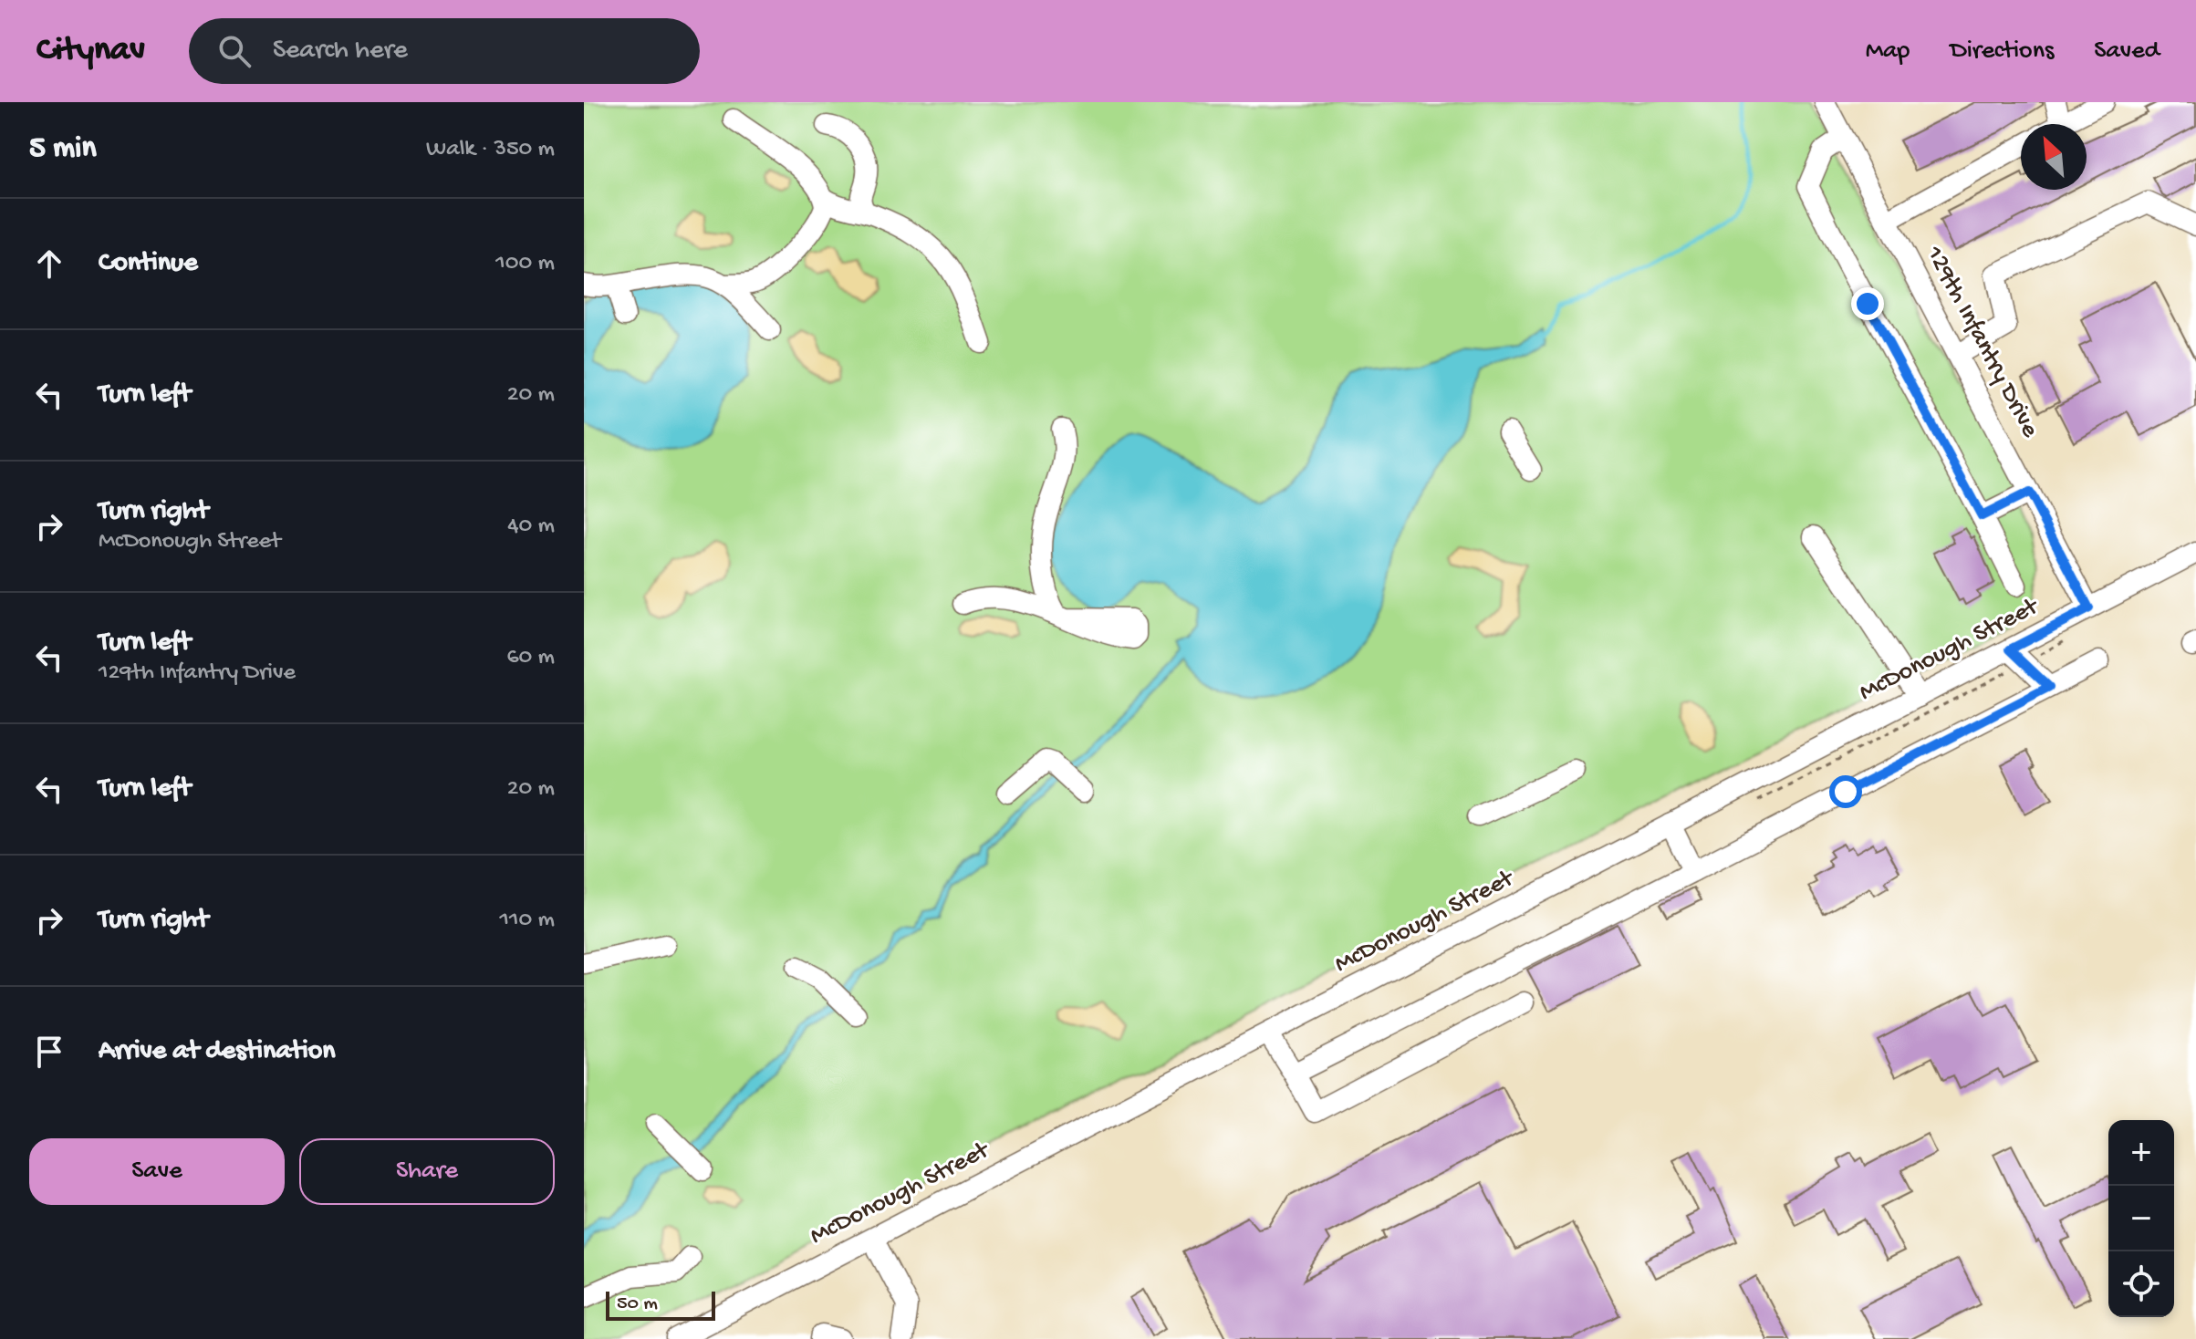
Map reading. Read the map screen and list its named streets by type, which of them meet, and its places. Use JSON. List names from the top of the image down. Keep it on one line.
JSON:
{"streets":{"street":["129th Infantry Drive","McDonough Street"]},"crossings":[["129th Infantry Drive","McDonough Street"]],"scale_bar":"50 m","north":"top left","page":{"header":"Citynav","search":"Search here","nav":["Map","Directions","Saved"],"heading":["5 min","Walk · 350 m"],"list":[["Continue","100 m"],["Turn left","20 m"],["Turn right","McDonough Street","40 m"],["Turn left","129th Infantry Drive","60 m"],["Turn left","20 m"],["Turn right","110 m"],"Arrive at destination"],"buttons":["Save","Share"],"map_buttons":["+","−"],"scale":"50 m"}}
